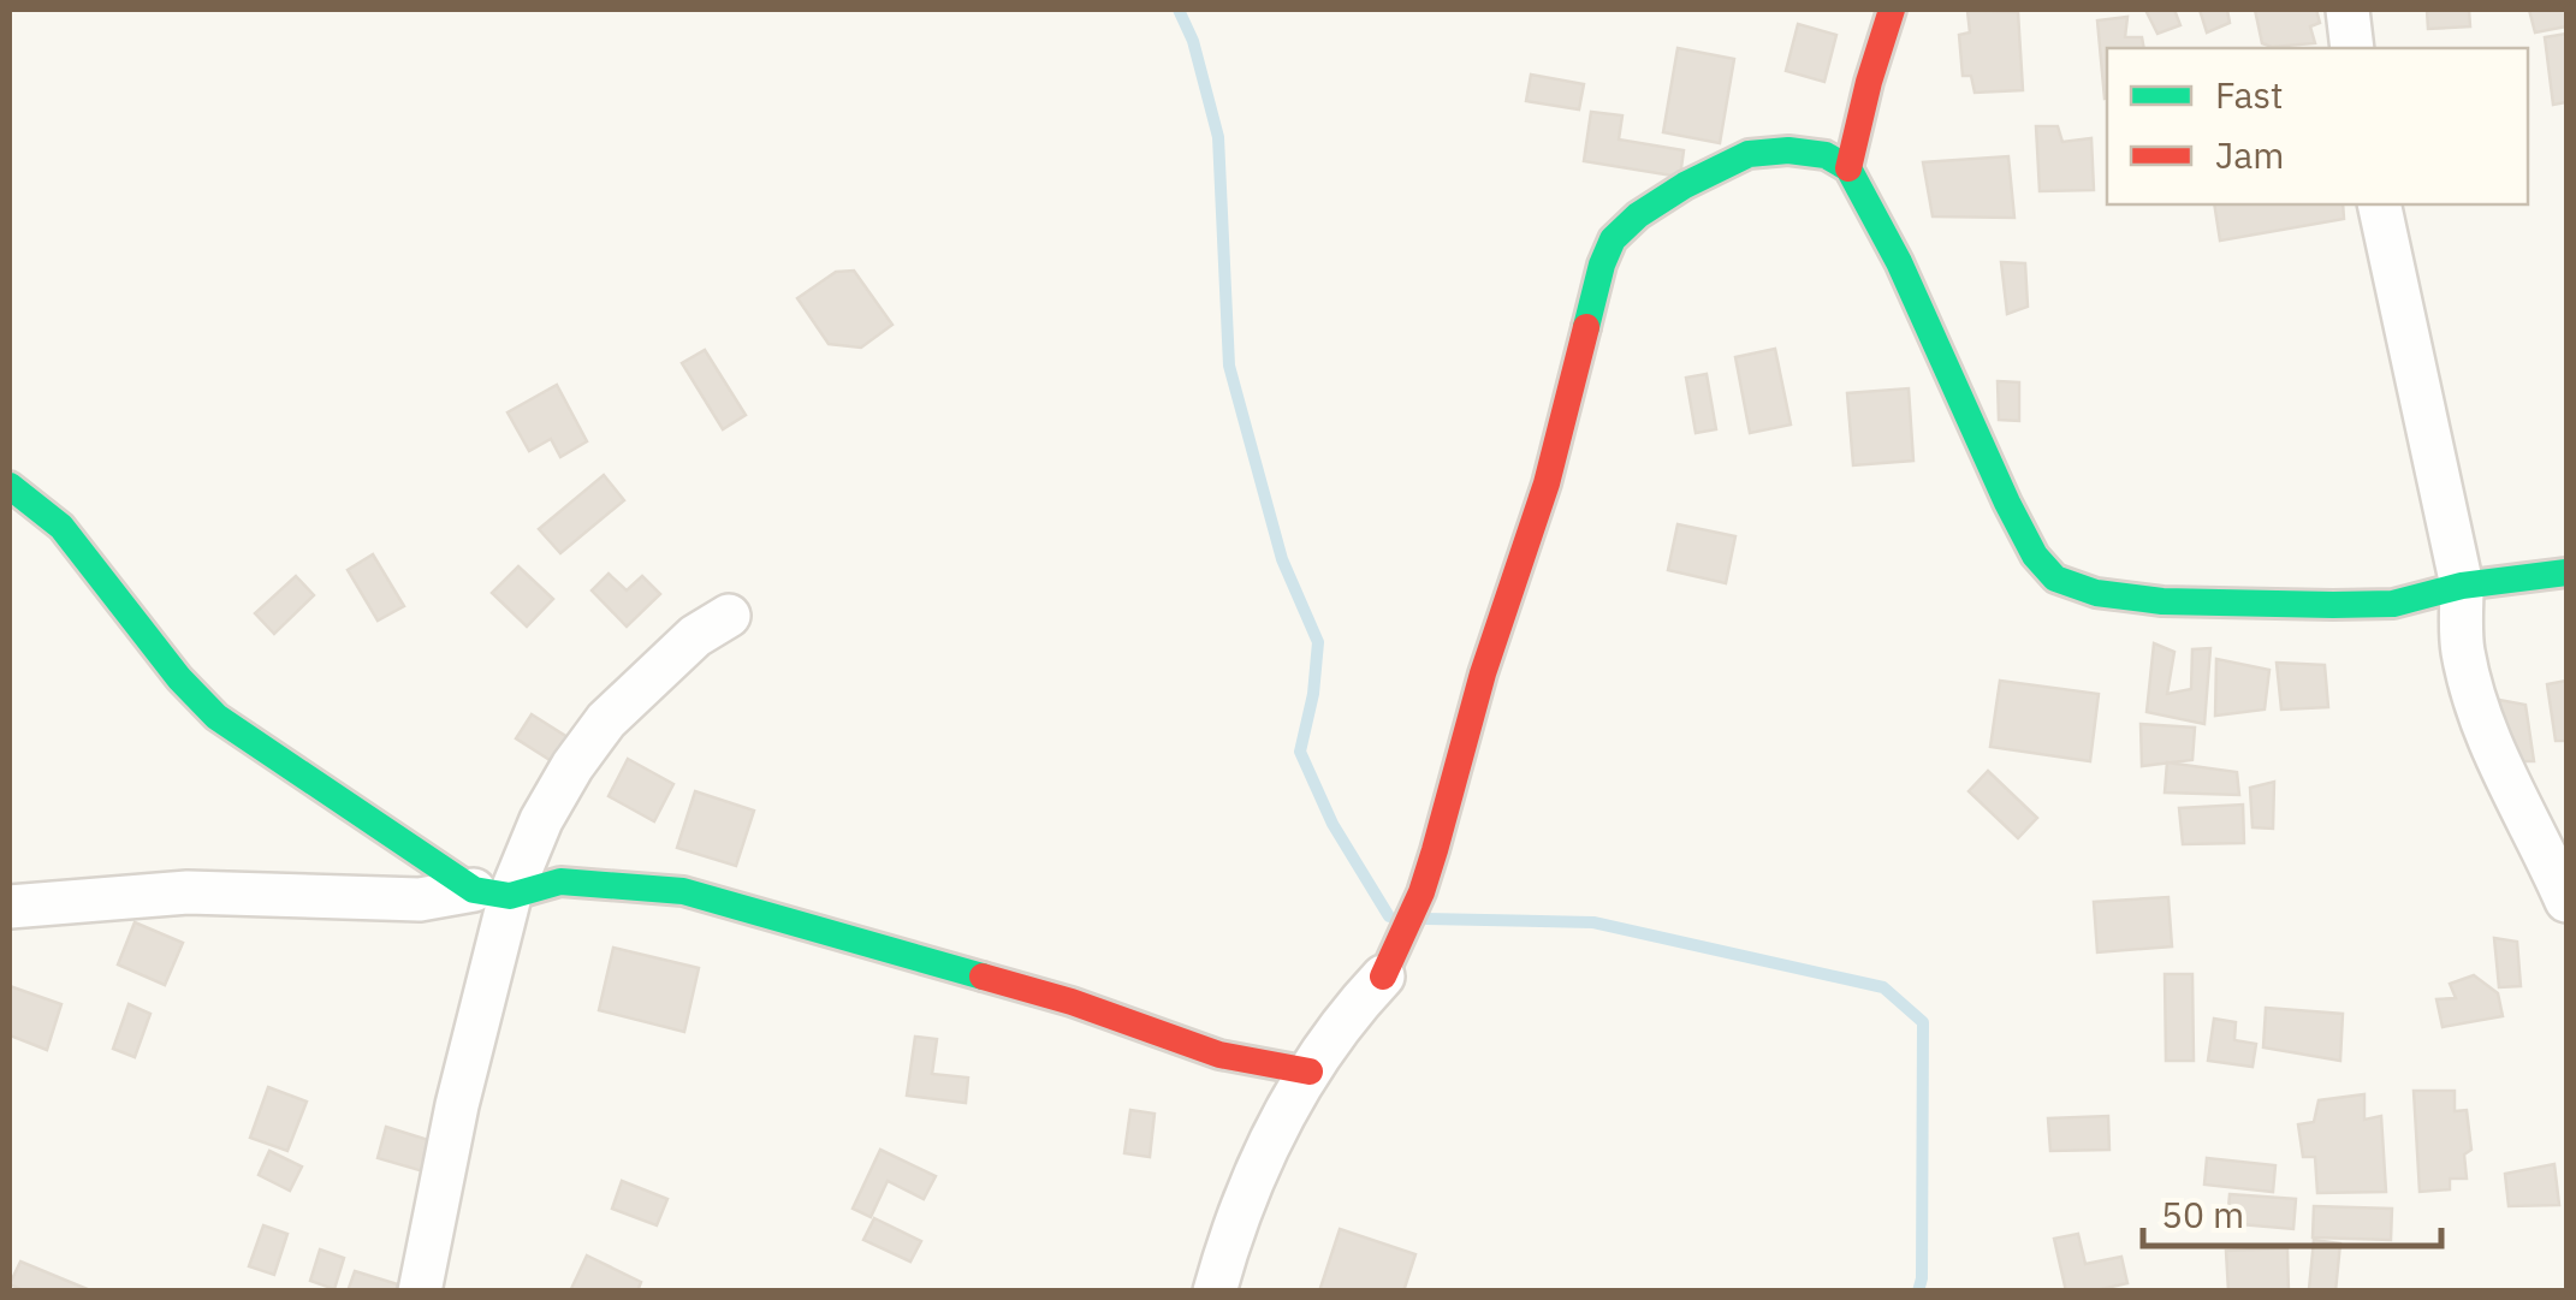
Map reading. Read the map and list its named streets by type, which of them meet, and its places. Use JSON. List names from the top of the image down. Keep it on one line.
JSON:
{"legend":["Fast","Jam"],"scale_bar":"50 m"}
